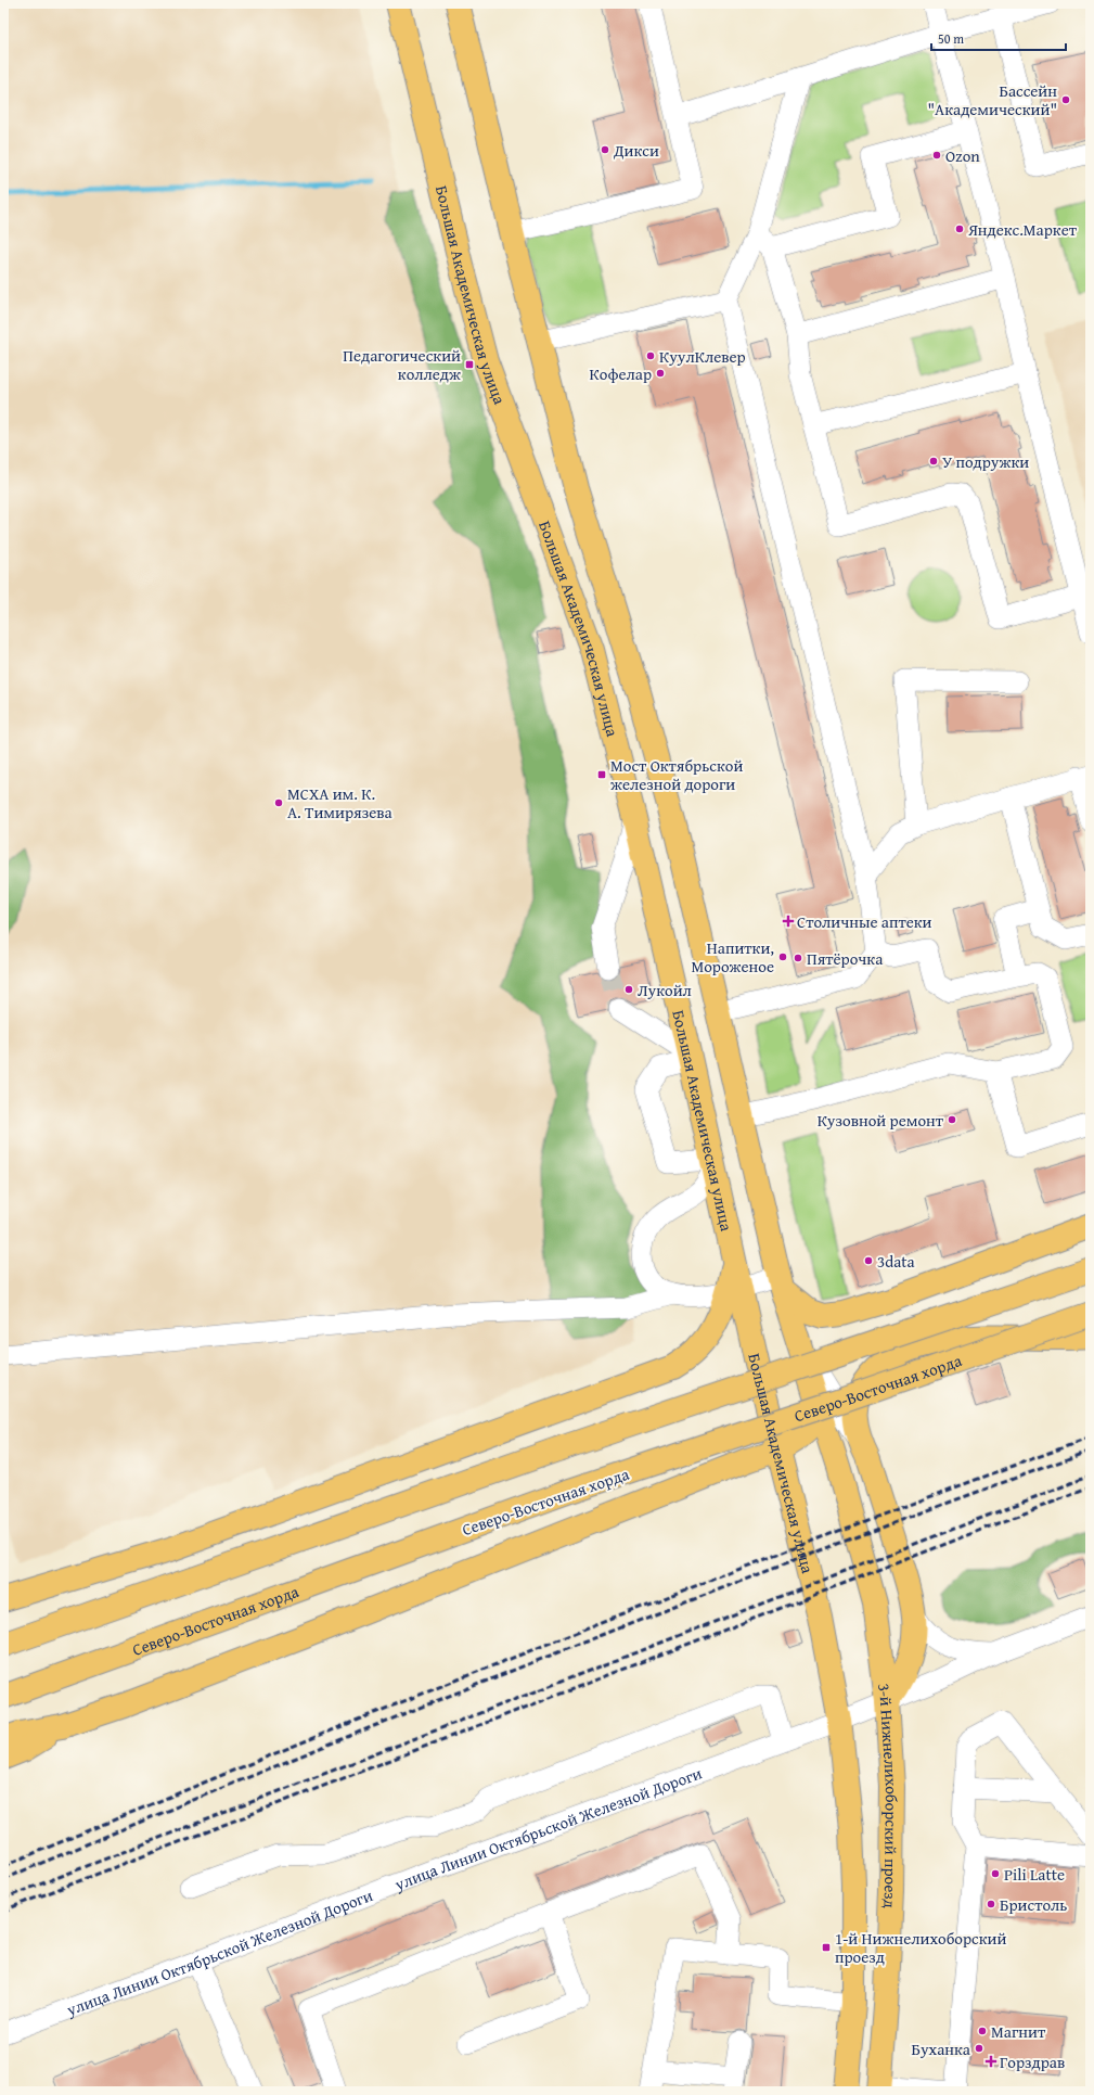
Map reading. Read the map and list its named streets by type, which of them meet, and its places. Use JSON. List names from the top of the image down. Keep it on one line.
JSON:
{"streets":{"main road":["Большая Академическая улица","Северо-Восточная хорда","3-й Нижнелихоборский проезд"],"street":["улица Линии Октябрьской Железной Дороги"]},"crossings":[["Большая Академическая улица","улица Линии Октябрьской Железной Дороги"],["3-й Нижнелихоборский проезд","улица Линии Октябрьской Железной Дороги"]],"places":{"other":["Бассейн \"Академический\"","Дикси","Ozon","Яндекс.Маркет","КуулКлевер","Кофелар","У подружки","МСХА им. К. А. Тимирязева","Напитки, Мороженое","Пятёрочка","Лукойл","Кузовной ремонт","3data","Pili Latte","Бристоль","Магнит","Буханка"],"transit":["Педагогический колледж","Мост Октябрьской железной дороги","1-й Нижнелихоборский проезд"],"health":["Столичные аптеки","Горздрав"]},"scale_bar":"50 m"}
